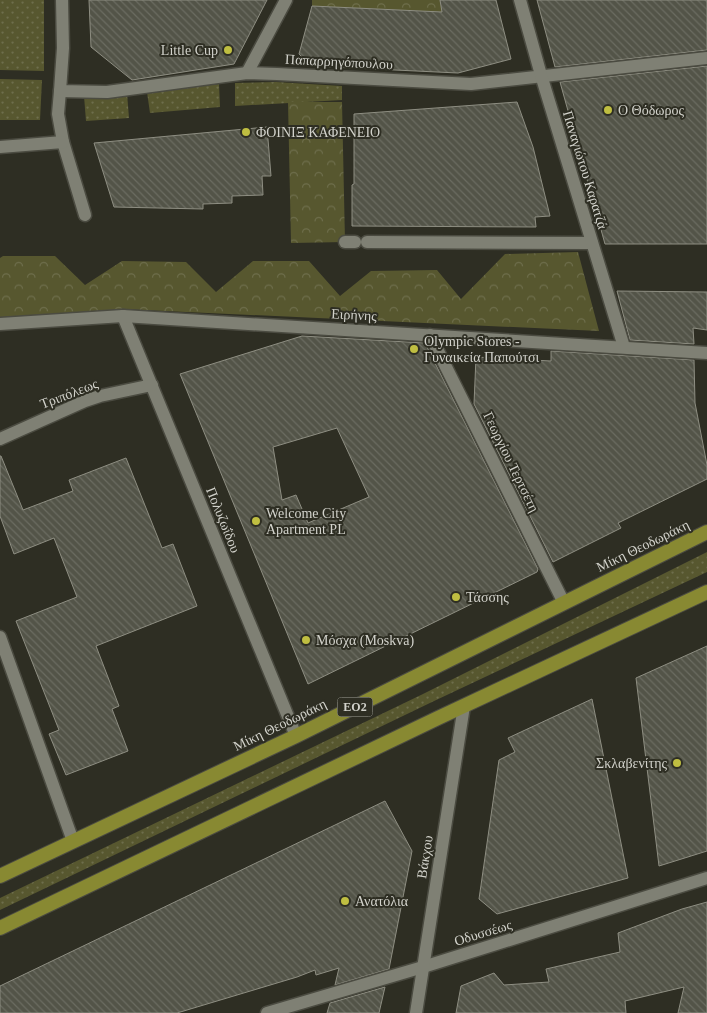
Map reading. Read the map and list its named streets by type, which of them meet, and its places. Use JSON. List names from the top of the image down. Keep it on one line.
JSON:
{"streets":{"highway":["Μίκη Θεοδωράκη","ΕΟ2"],"street":["Παπαρρηγόπουλου","Παναγιώτου Καρατζά","Ειρήνης","Τριπόλεως","Γεωργίου Τερτσέτη","Πολυζωΐδου","Βάκχου","Οδυσσέως"]},"crossings":[["Παπαρρηγόπουλου","Παναγιώτου Καρατζά"],["Παναγιώτου Καρατζά","Ειρήνης"],["Ειρήνης","Γεωργίου Τερτσέτη"],["Ειρήνης","Πολυζωΐδου"],["Τριπόλεως","Πολυζωΐδου"],["Γεωργίου Τερτσέτη","Μίκη Θεοδωράκη"],["Πολυζωΐδου","Μίκη Θεοδωράκη"],["Βάκχου","Οδυσσέως"]],"places":["Little Cup","Ο Θόδωρος","ΦΟΙΝΙΞ ΚΑΦΕΝΕΙΟ","Olympic Stores - Γυναικεία Παπούτσι","Welcome City Apartment PL","Τάσσης","Μόσχα (Moskva)","Σκλαβενίτης","Ανατόλια"]}
